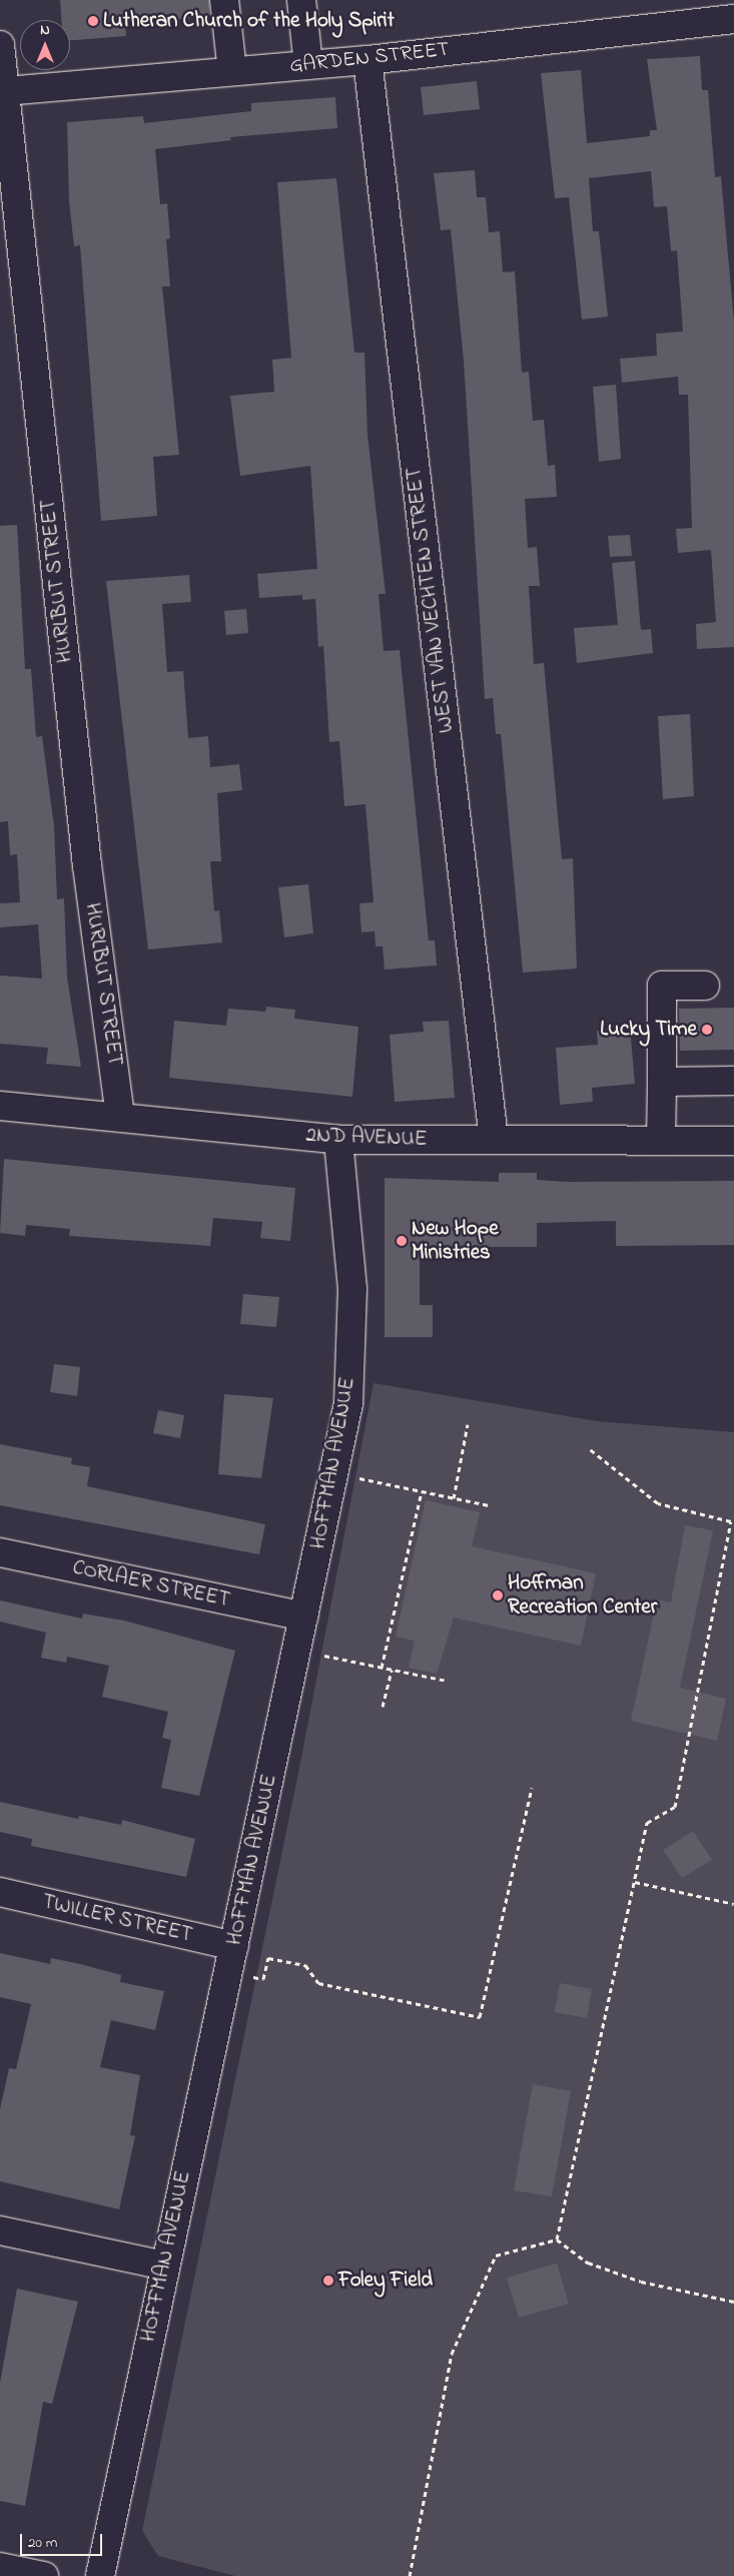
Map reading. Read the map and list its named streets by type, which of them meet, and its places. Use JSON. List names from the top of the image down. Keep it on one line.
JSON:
{"streets":{"street":["GARDEN STREET","HURLBUT STREET","WEST VAN VECHTEN STREET","2ND AVENUE","HOFFMAN AVENUE","CORLAER STREET","TWILLER STREET"]},"crossings":[["GARDEN STREET","HURLBUT STREET"],["GARDEN STREET","WEST VAN VECHTEN STREET"],["HURLBUT STREET","2ND AVENUE"],["WEST VAN VECHTEN STREET","2ND AVENUE"],["2ND AVENUE","HOFFMAN AVENUE"],["HOFFMAN AVENUE","CORLAER STREET"],["HOFFMAN AVENUE","TWILLER STREET"]],"places":["Lutheran Church of the Holy Spirit","Lucky Time","New Hope Ministries","Hoffman Recreation Center","Foley Field"],"scale_bar":"20 m","north":"top"}
